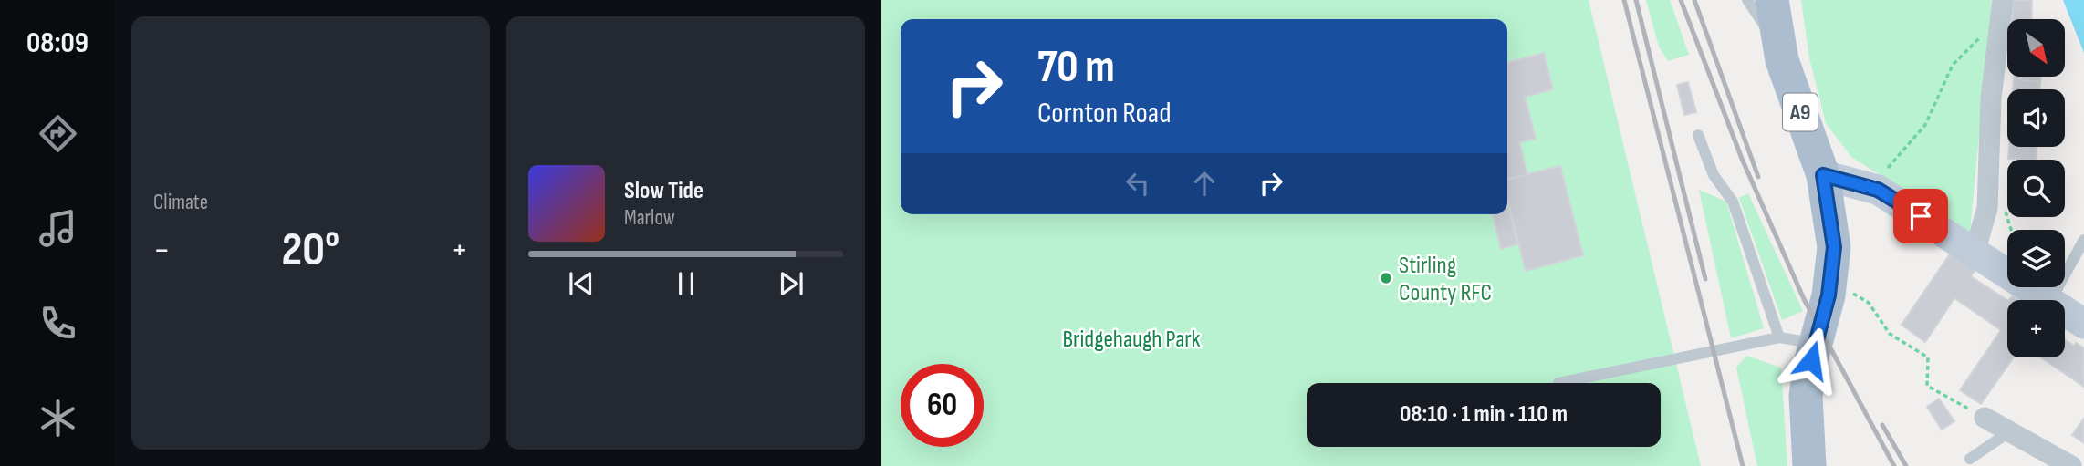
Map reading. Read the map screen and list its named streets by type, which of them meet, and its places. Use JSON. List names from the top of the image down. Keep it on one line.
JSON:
{"streets":{"main road":["A9"]},"parks":["Bridgehaugh Park"],"places":["Stirling County RFC"],"north":"bottom right","page":{"tabs":"08:09","tile":"Climate","map_buttons":"+","turn":["70 m","Cornton Road"],"song":["Slow Tide","Marlow"],"heat":["−","20°","+"],"limit":"60","trip":"08:10 · 1 min · 110 m"}}
